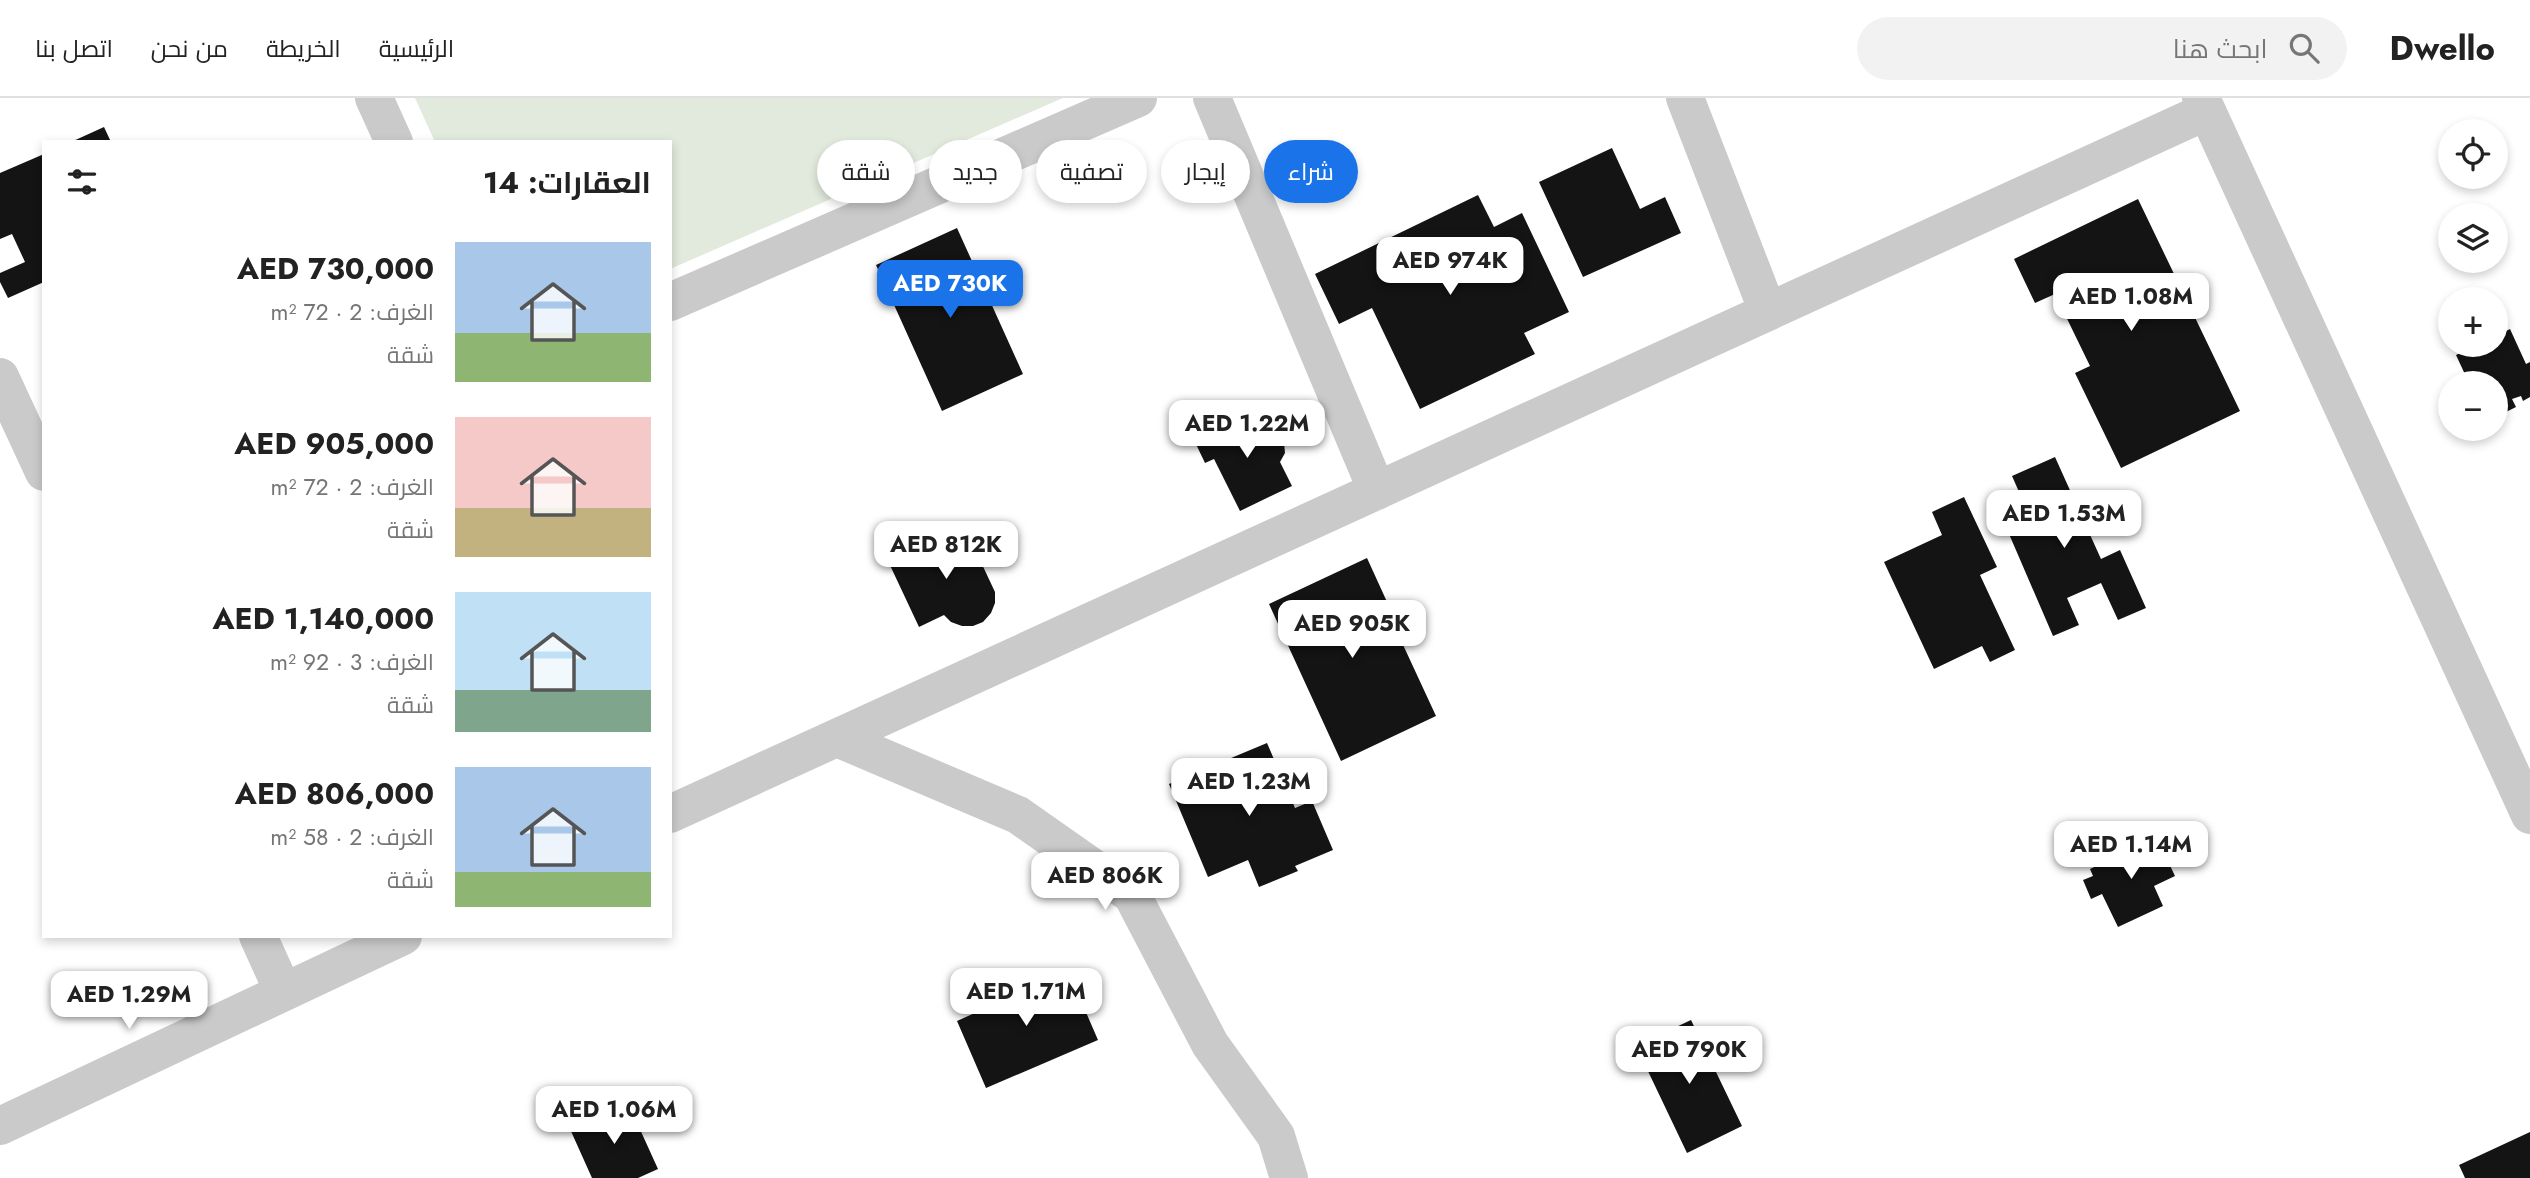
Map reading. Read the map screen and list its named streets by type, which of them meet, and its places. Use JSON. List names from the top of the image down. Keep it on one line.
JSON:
{"page":{"header":"Dwello","search":"ابحث هنا","nav":["الرئيسية","الخريطة","من نحن","اتصل بنا"],"map_buttons":["+","−"],"chip":["شراء","إيجار","تصفية","جديد","شقة"],"heading":"العقارات: 14","list":[{"name":"AED 730,000","note":"الغرف: 2 · 72 m² · شقة"},{"name":"AED 905,000","note":"الغرف: 2 · 72 m² · شقة"},{"name":"AED 1,140,000","note":"الغرف: 3 · 92 m² · شقة"},{"name":"AED 806,000","note":"الغرف: 2 · 58 m² · شقة"}],"price":["AED 974K","AED 730K","AED 1.08M","AED 1.22M","AED 1.53M","AED 812K","AED 905K","AED 1.23M","AED 1.14M","AED 806K","AED 1.71M","AED 1.29M","AED 790K","AED 1.06M"]}}
